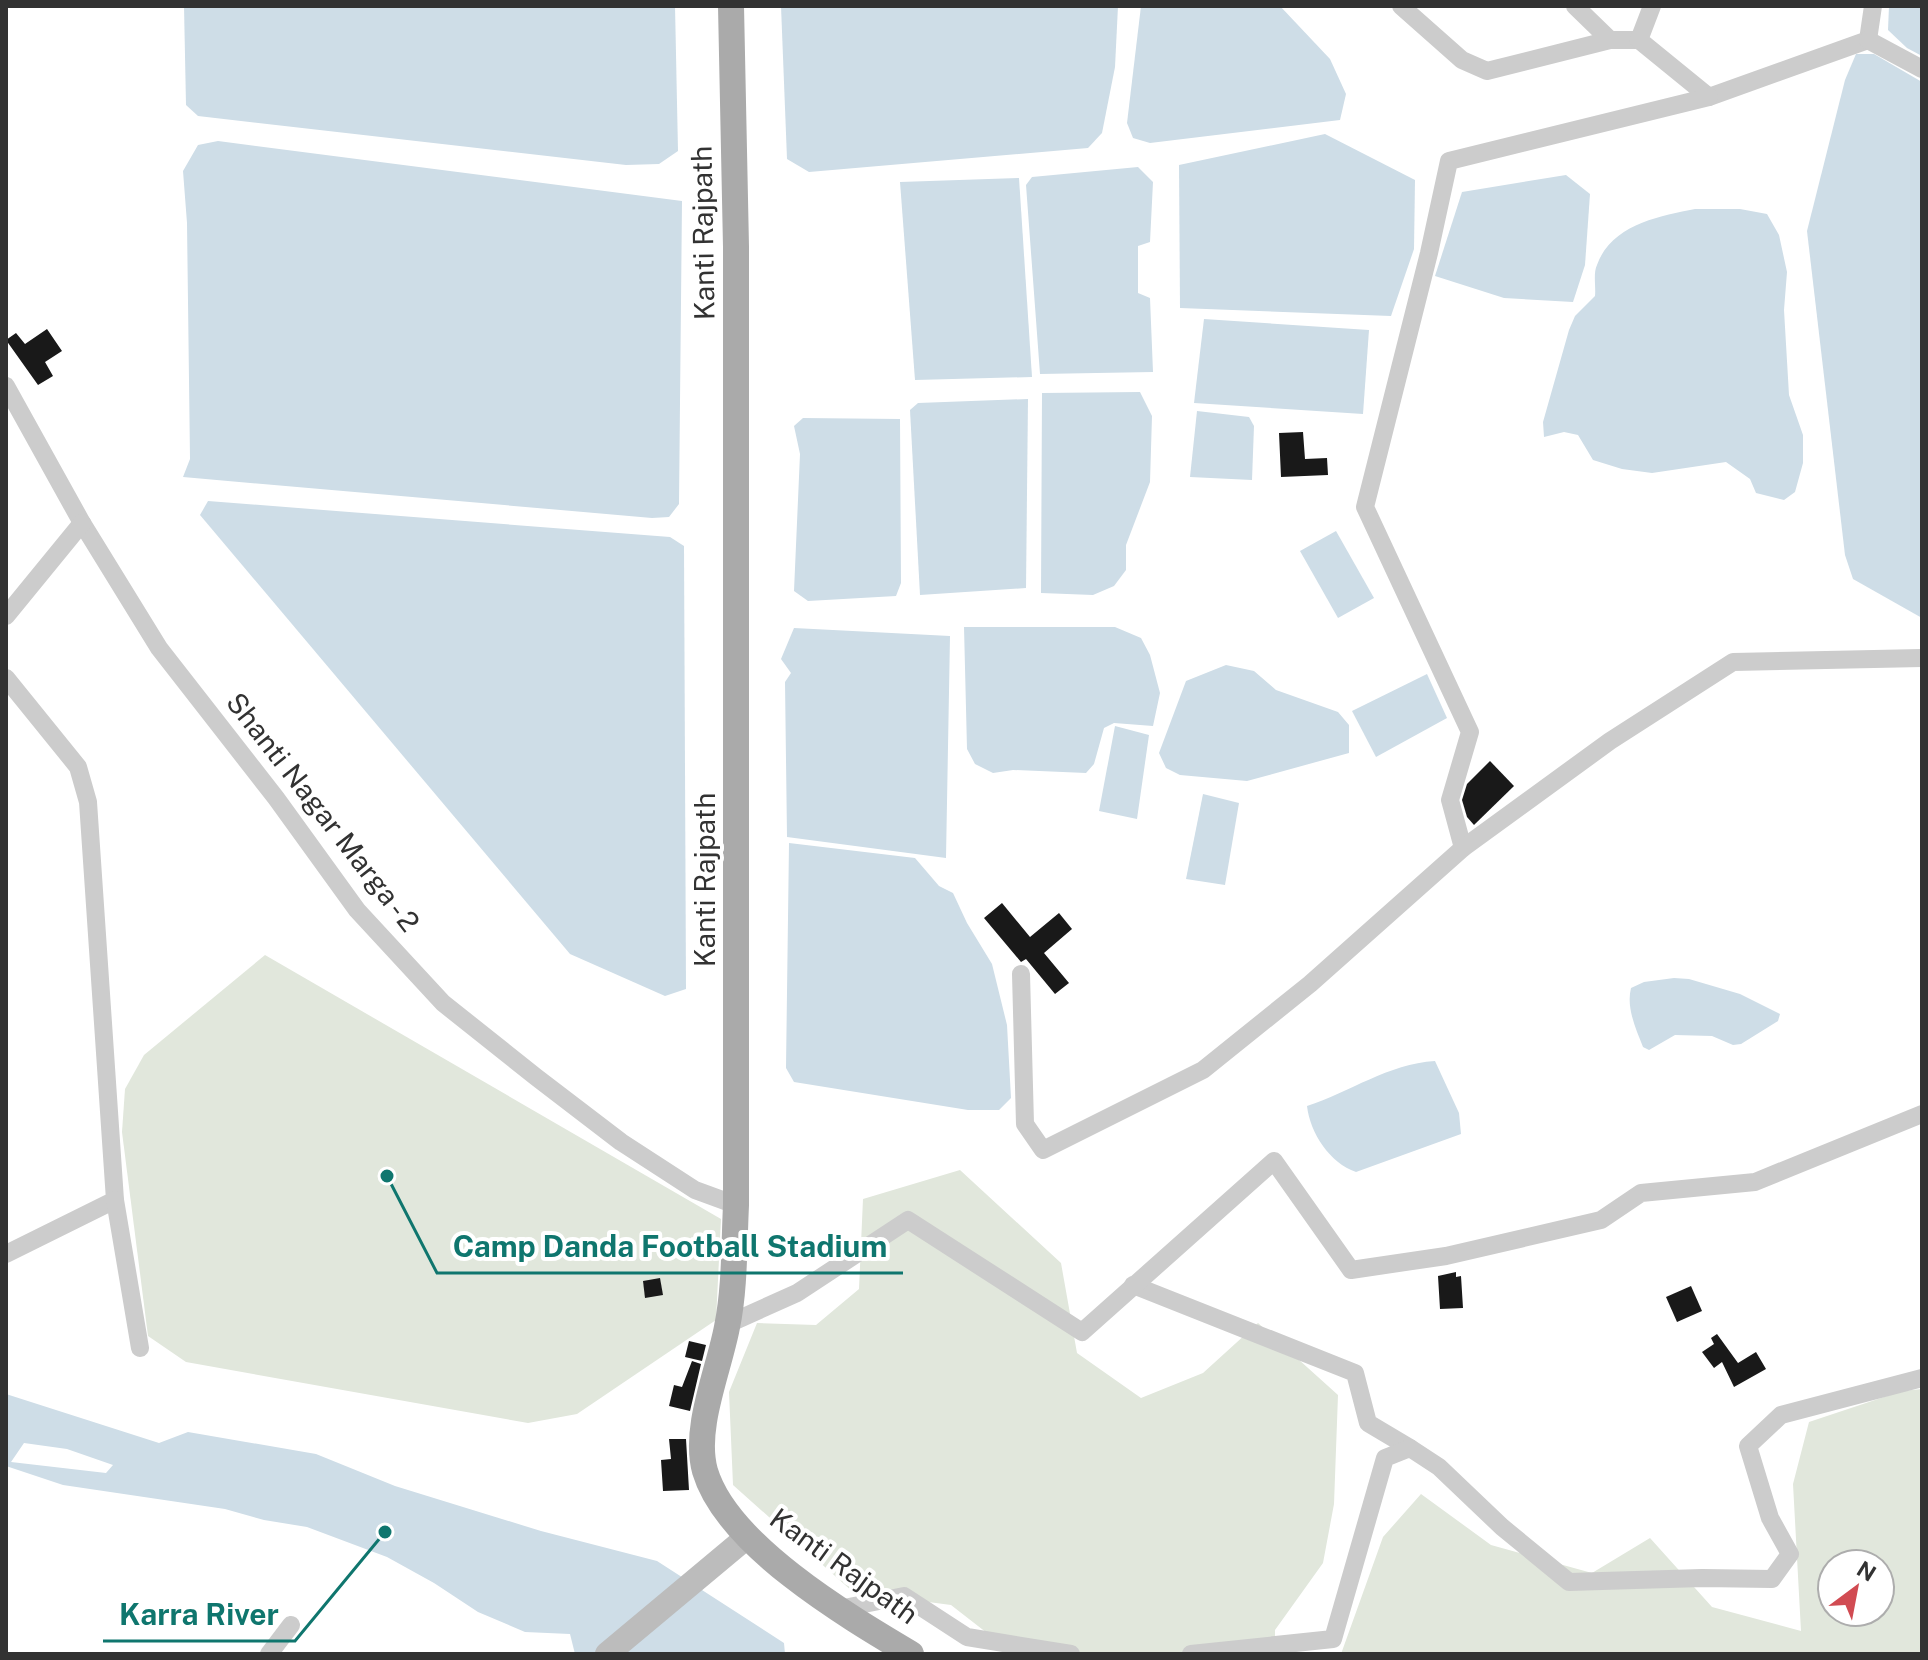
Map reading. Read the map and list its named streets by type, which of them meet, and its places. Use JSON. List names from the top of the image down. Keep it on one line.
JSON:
{"streets":{"main road":["Kanti Rajpath"],"street":["Shanti Nagar Marga - 2"]},"crossings":[["Kanti Rajpath","Shanti Nagar Marga - 2"]],"places":["Camp Danda Football Stadium","Karra River"],"north":"top right"}
